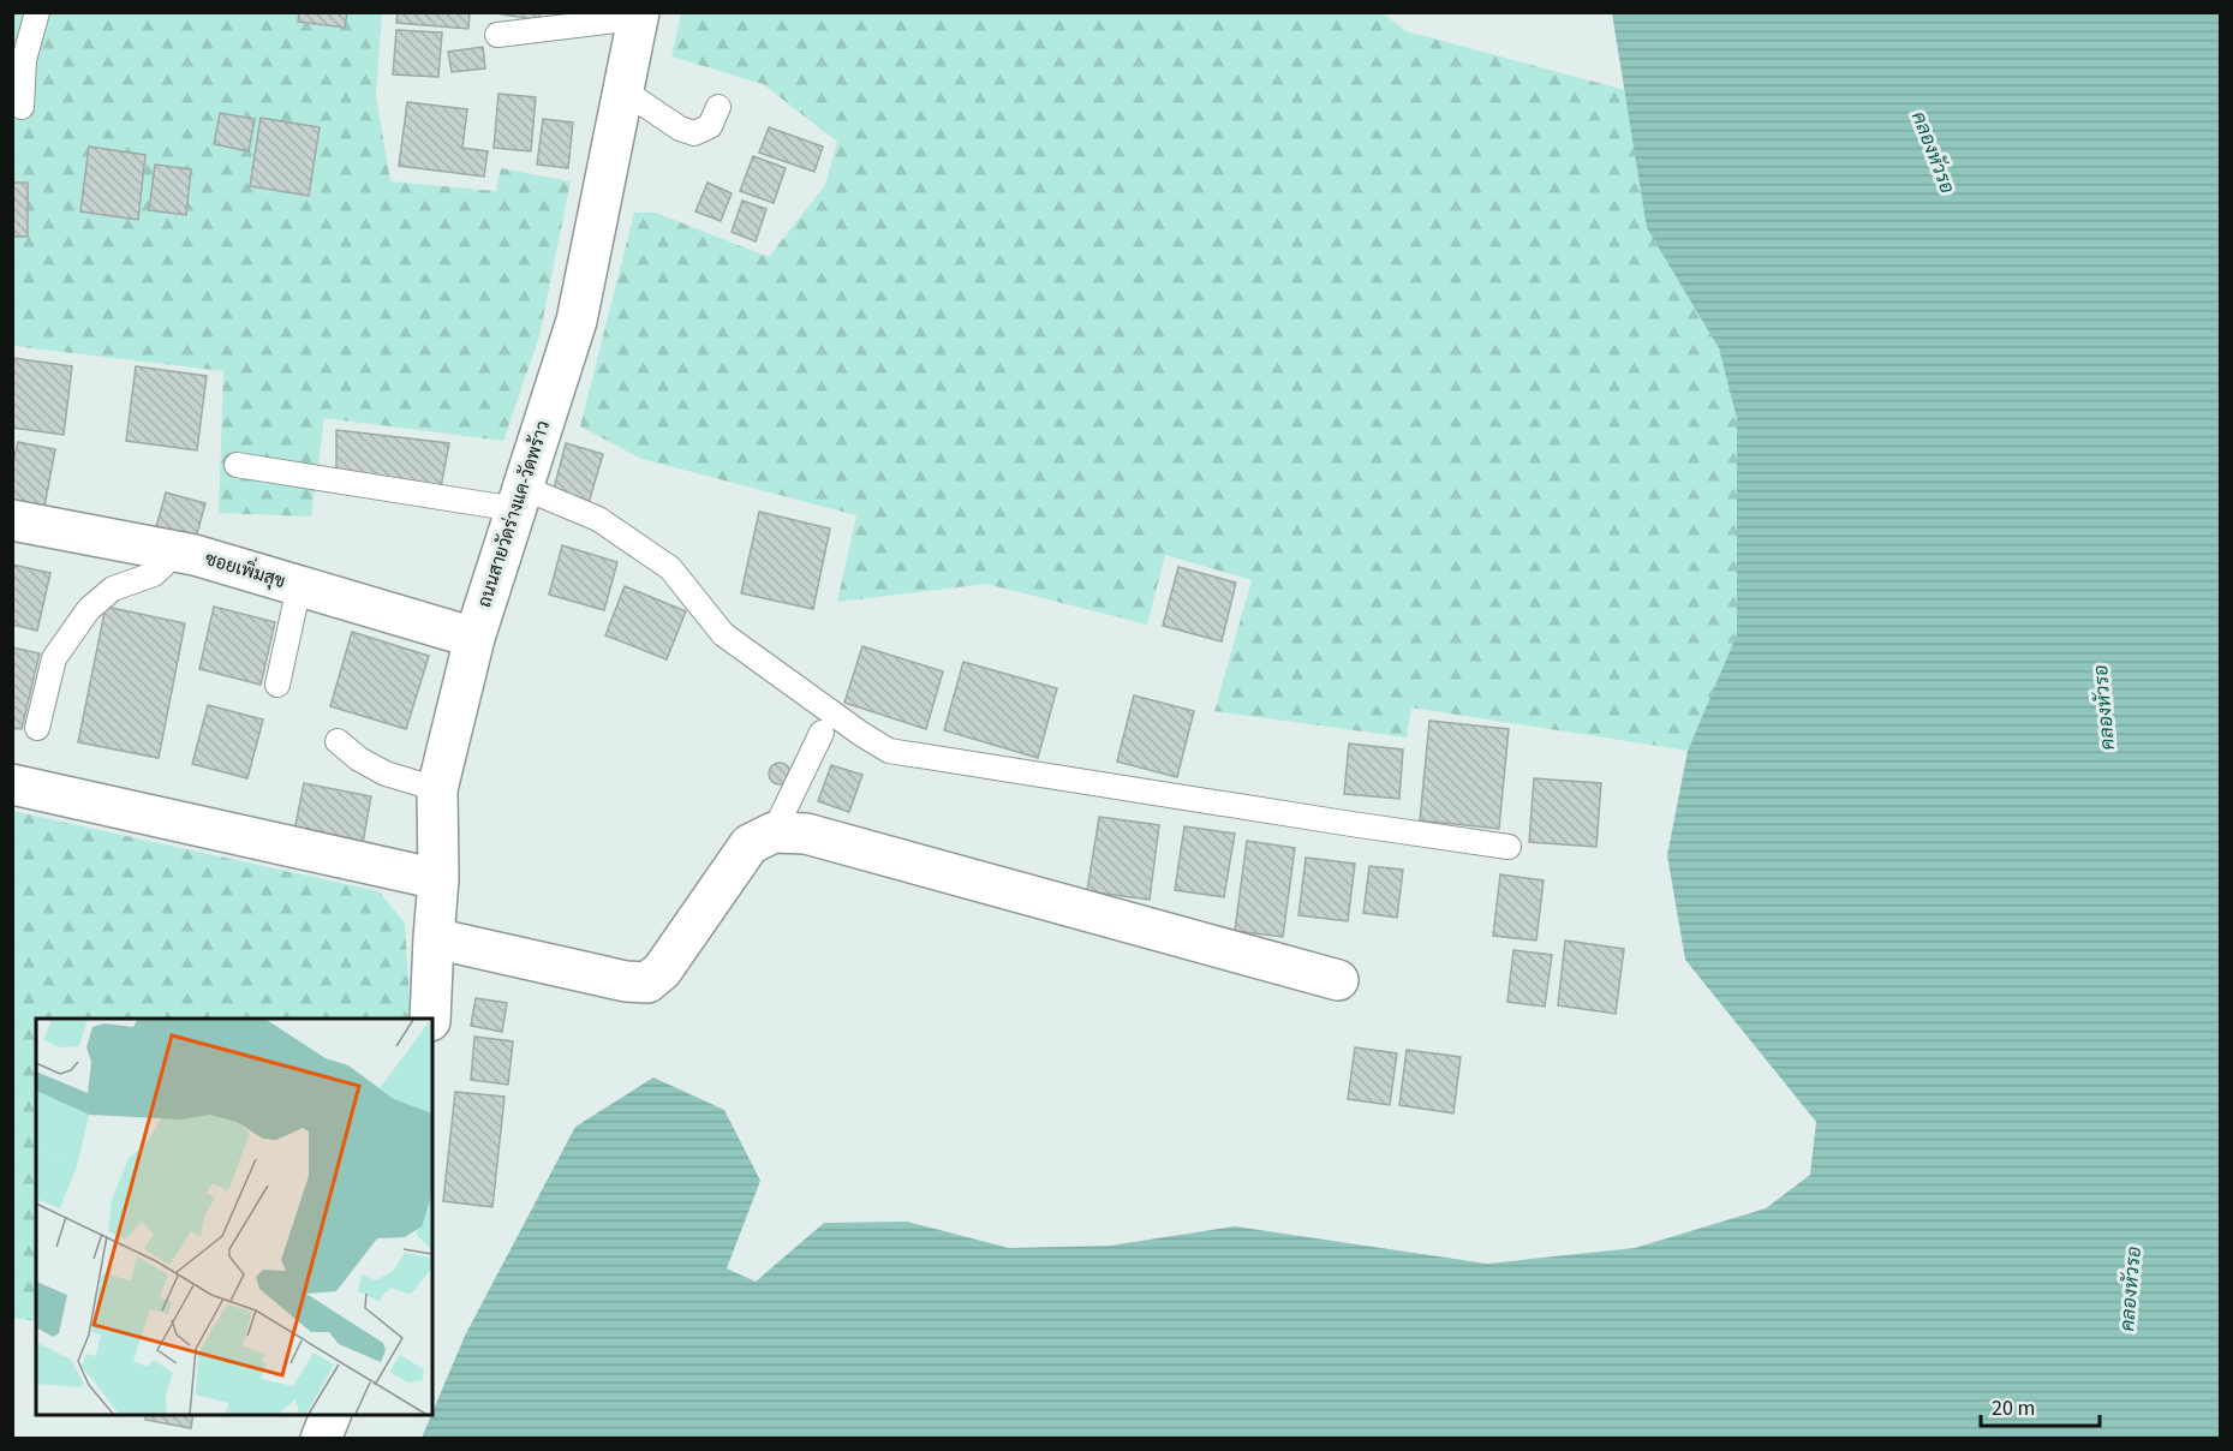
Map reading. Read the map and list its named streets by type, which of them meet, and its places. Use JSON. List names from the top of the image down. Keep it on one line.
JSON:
{"streets":{"street":["ถนนสายวัดร่างแค-วัดพร้าว","ซอยเพิ่มสุข"]},"crossings":[["ถนนสายวัดร่างแค-วัดพร้าว","ซอยเพิ่มสุข"]],"water":["คลองหัวรอ"],"scale_bar":"20 m"}
